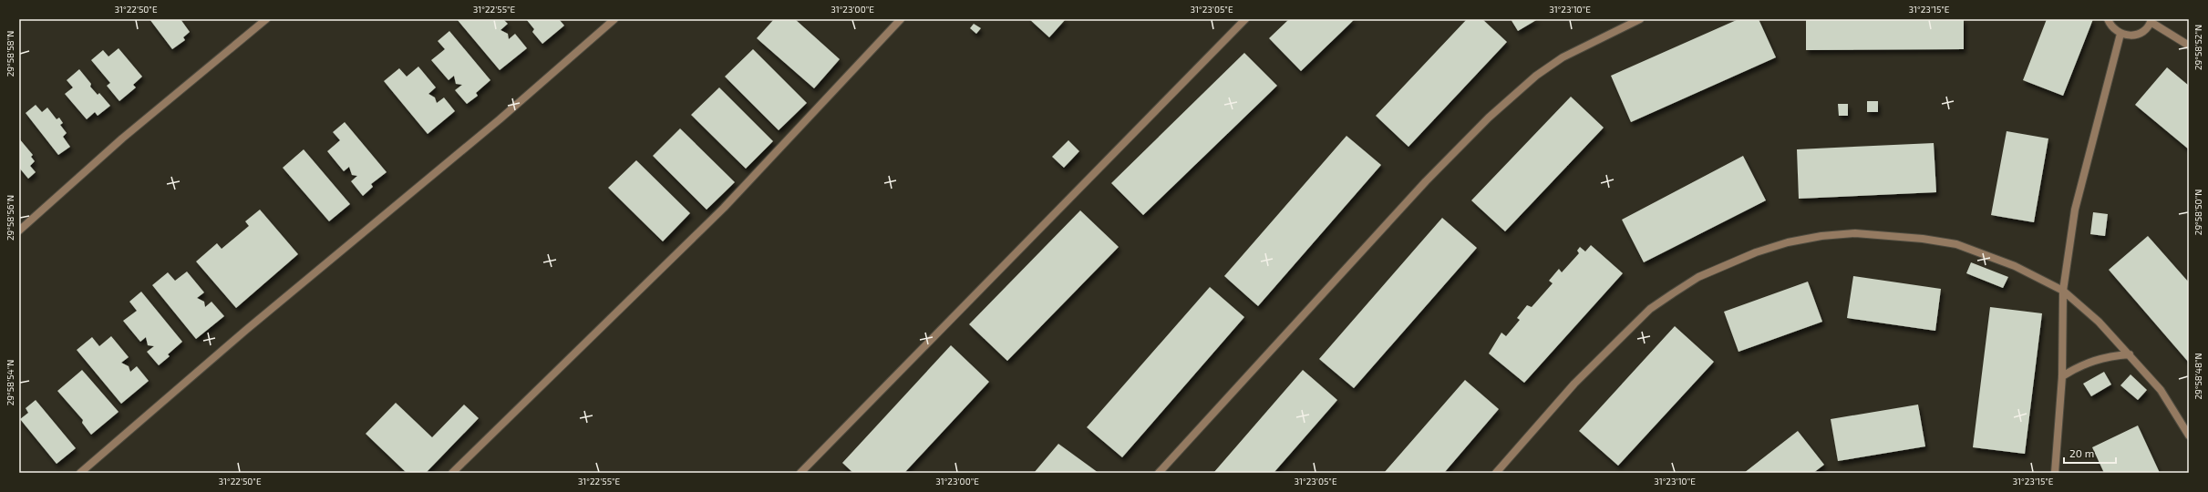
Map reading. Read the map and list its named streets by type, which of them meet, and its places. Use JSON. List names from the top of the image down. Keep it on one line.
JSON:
{"scale_bar":"20 m","coordinates":["31°22'50\"E","31°22'55\"E","31°23'00\"E","31°23'05\"E","31°23'10\"E","31°23'15\"E","29°58'52\"N","29°58'58\"N","29°58'50\"N","29°58'56\"N","29°58'48\"N","29°58'54\"N"]}
